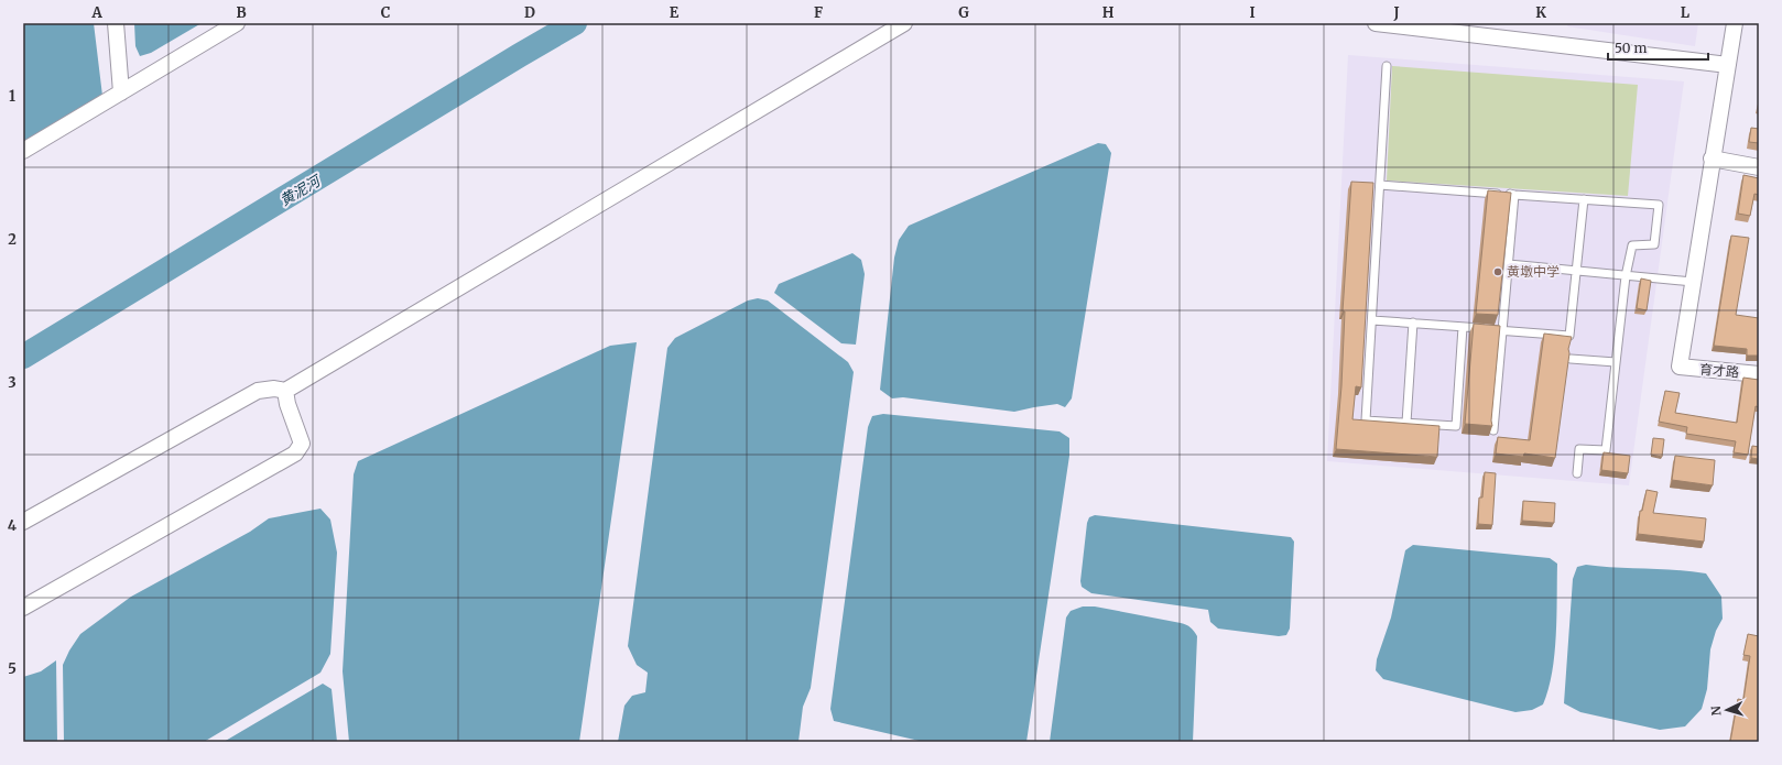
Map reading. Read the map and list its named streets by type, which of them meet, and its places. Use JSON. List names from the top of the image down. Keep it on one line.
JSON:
{"streets":{"street":["育才路"]},"water":["黄泥河"],"places":["黄墩中学"],"scale_bar":"50 m","north":"left","grid":{"columns":["A","B","C","D","E","F","G","H","I","J","K","L"],"rows":["1","2","3","4","5"]}}
